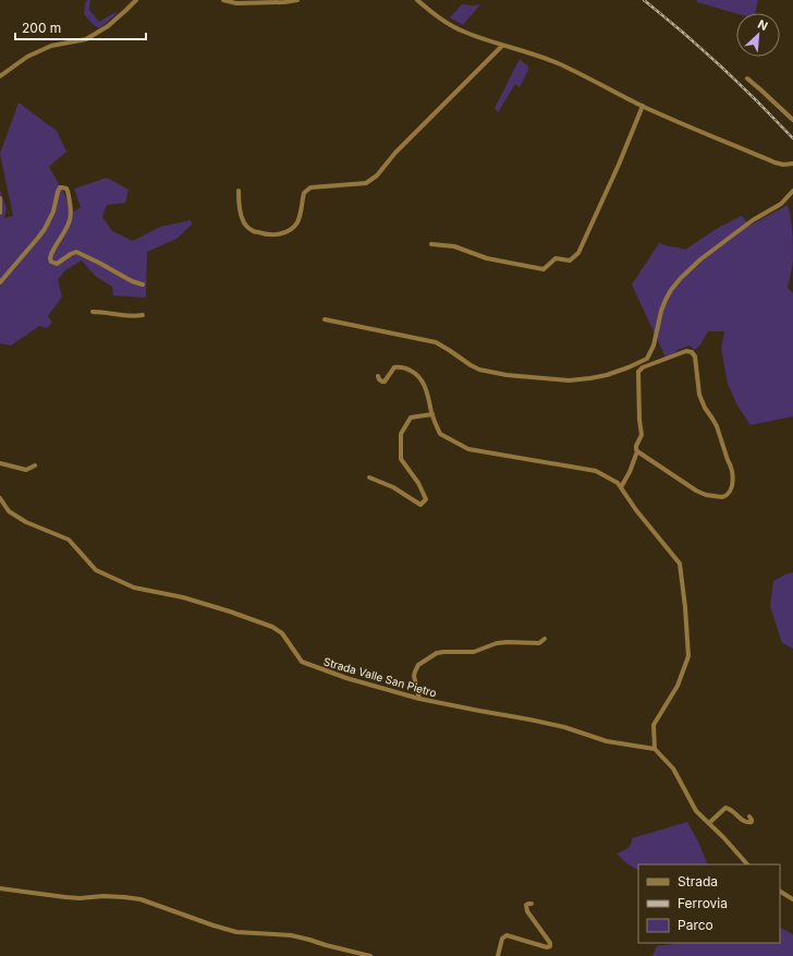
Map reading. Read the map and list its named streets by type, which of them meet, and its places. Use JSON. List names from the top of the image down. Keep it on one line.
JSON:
{"streets":{"street":["Strada Valle San Pietro"]},"legend":["Strada","Ferrovia","Parco"],"scale_bar":"200 m","north":"top right"}
